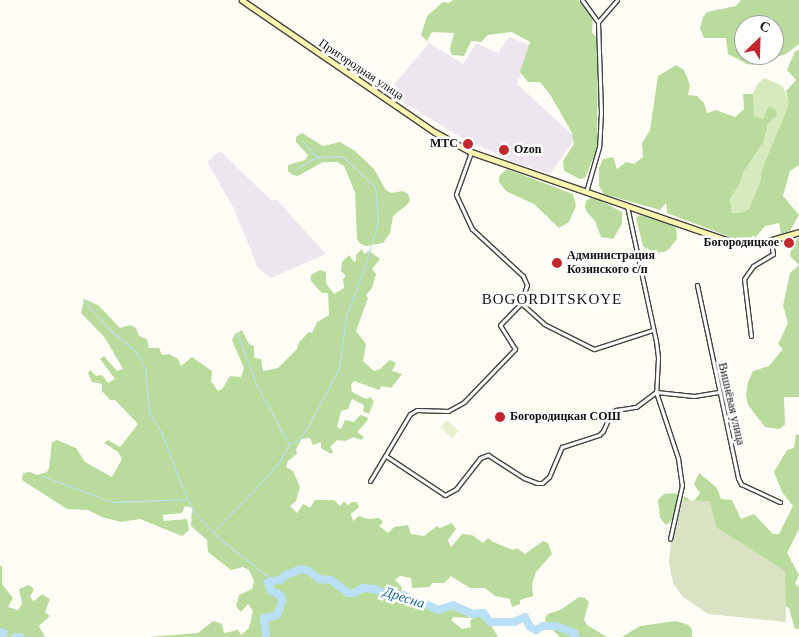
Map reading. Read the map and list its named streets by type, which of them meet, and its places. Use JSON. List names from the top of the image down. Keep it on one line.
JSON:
{"streets":{"street":["Пригородная улица","Вишнёвая улица"]},"districts":["BOGORDITSKOYE"],"water":["Дресна"],"places":["МТС","Ozon","Богородицкое","Администрация Козинского с/п","Богородицкая СОШ"],"north":"top right"}
